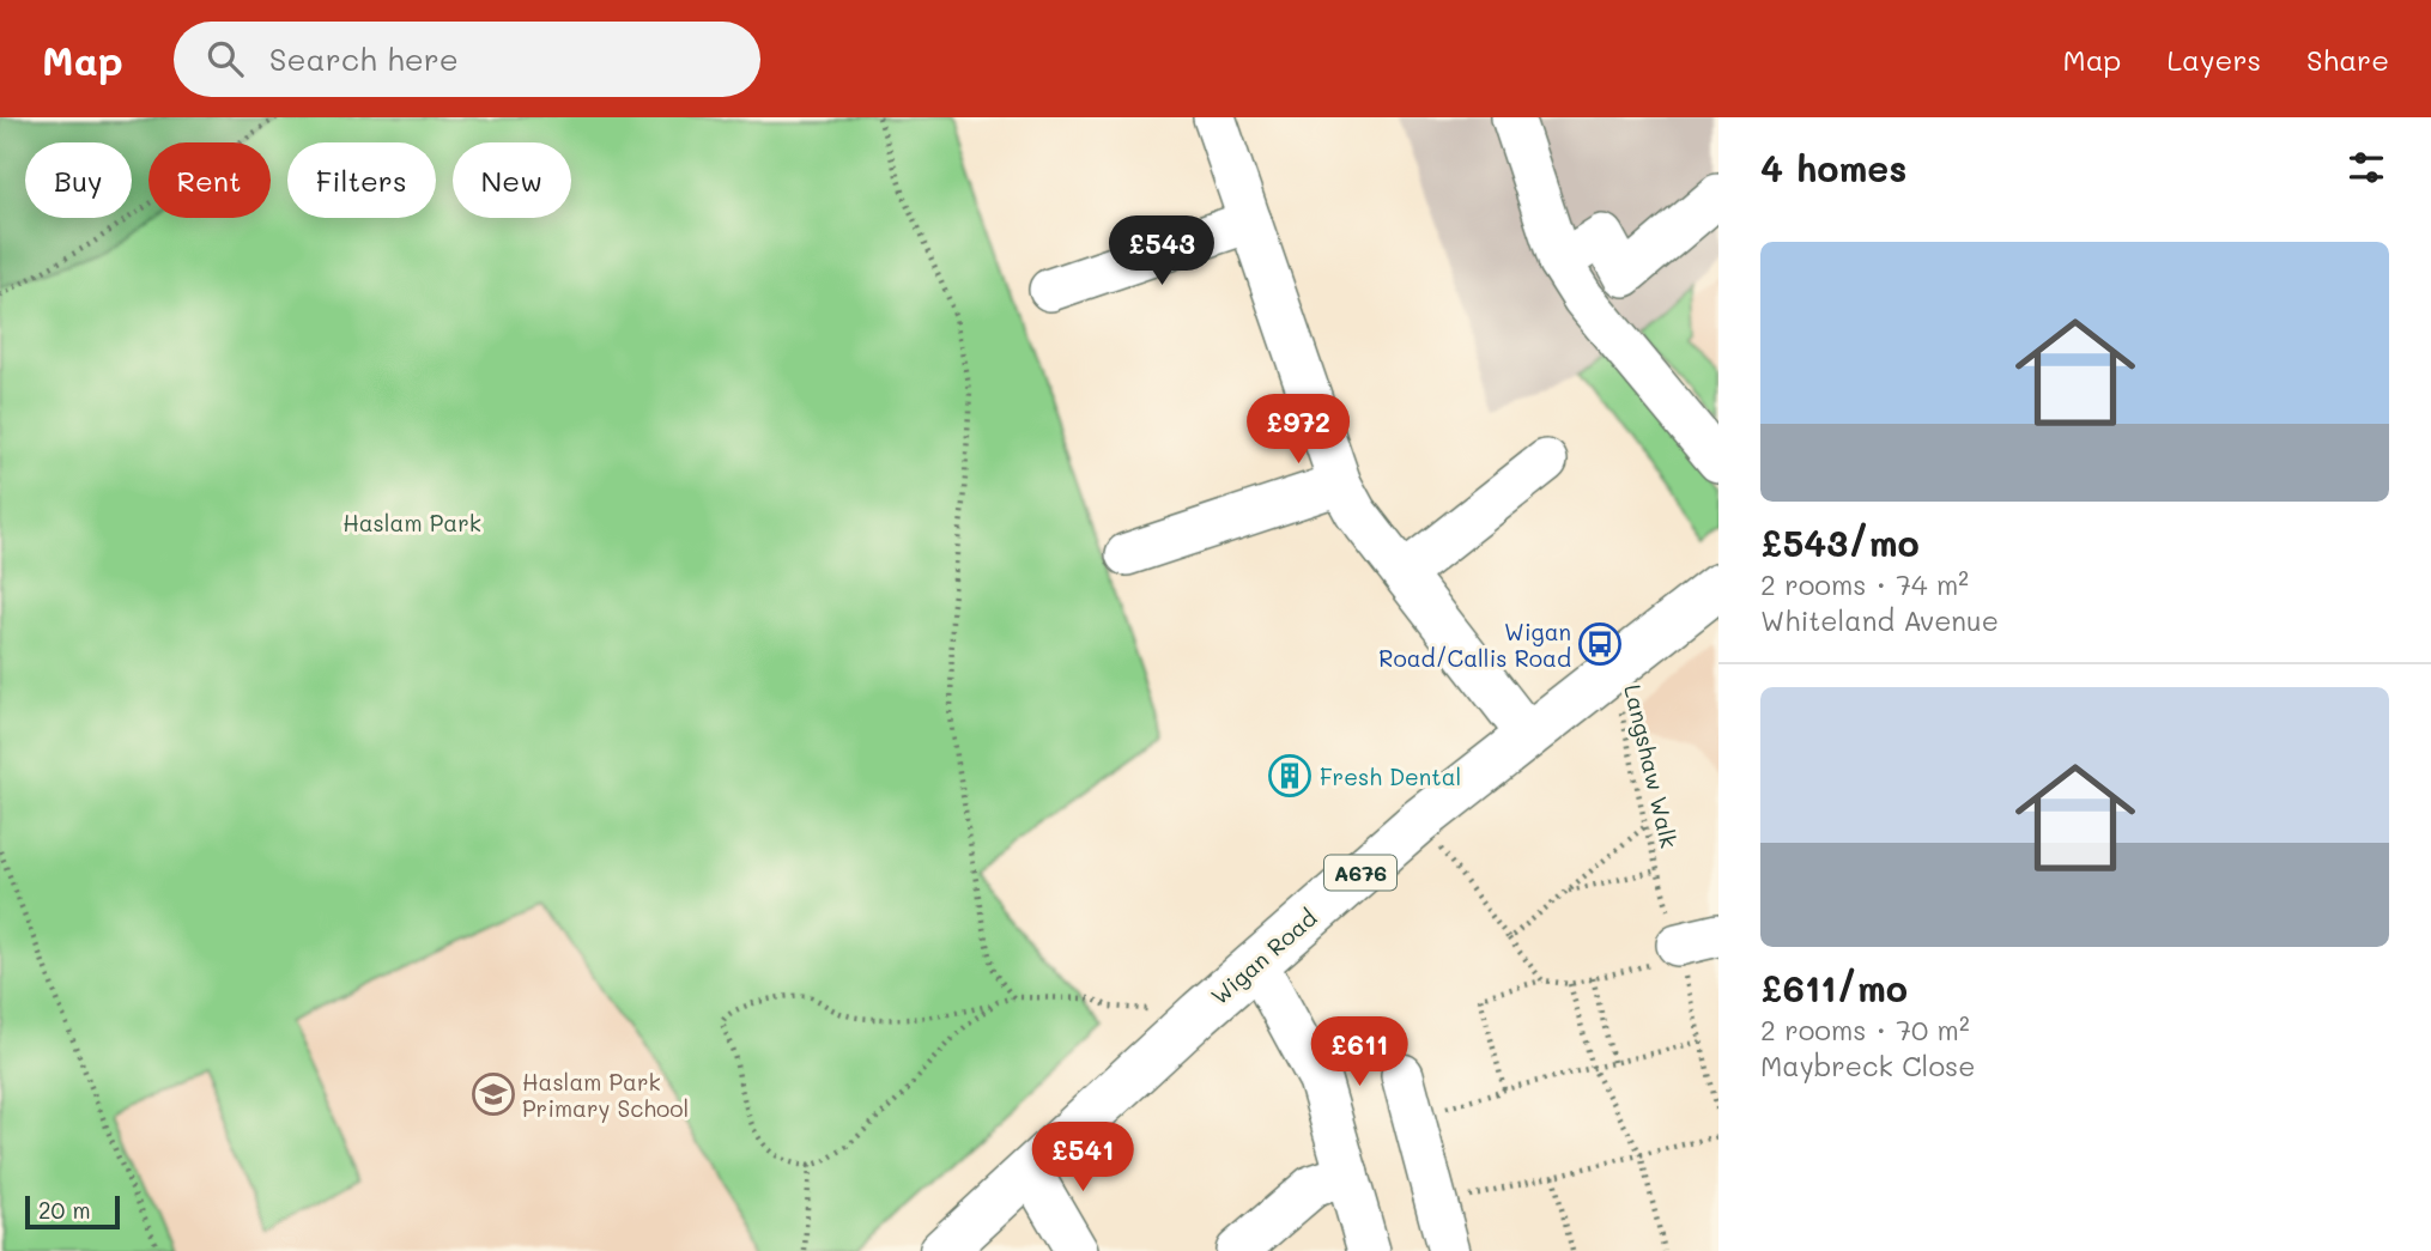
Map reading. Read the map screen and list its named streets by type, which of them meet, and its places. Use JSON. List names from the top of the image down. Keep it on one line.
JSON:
{"streets":{"main road":["A676","Wigan Road"],"path":["Langshaw Walk"]},"crossings":[["Langshaw Walk","Wigan Road"]],"parks":["Haslam Park"],"places":{"bus stop":["Wigan Road/Callis Road"],"building":["Fresh Dental"],"school or university":["Haslam Park Primary School"]},"scale_bar":"20 m","page":{"header":"Map","search":"Search here","nav":["Map","Layers","Share"],"heading":"4 homes","chip":["Buy","Rent","Filters","New"],"price":["£543","£972","£611","£541"],"list":[{"name":"£543/mo","note":"2 rooms · 74 m² · Whiteland Avenue"},{"name":"£611/mo","note":"2 rooms · 70 m² · Maybreck Close"}],"scale":"20 m"}}
